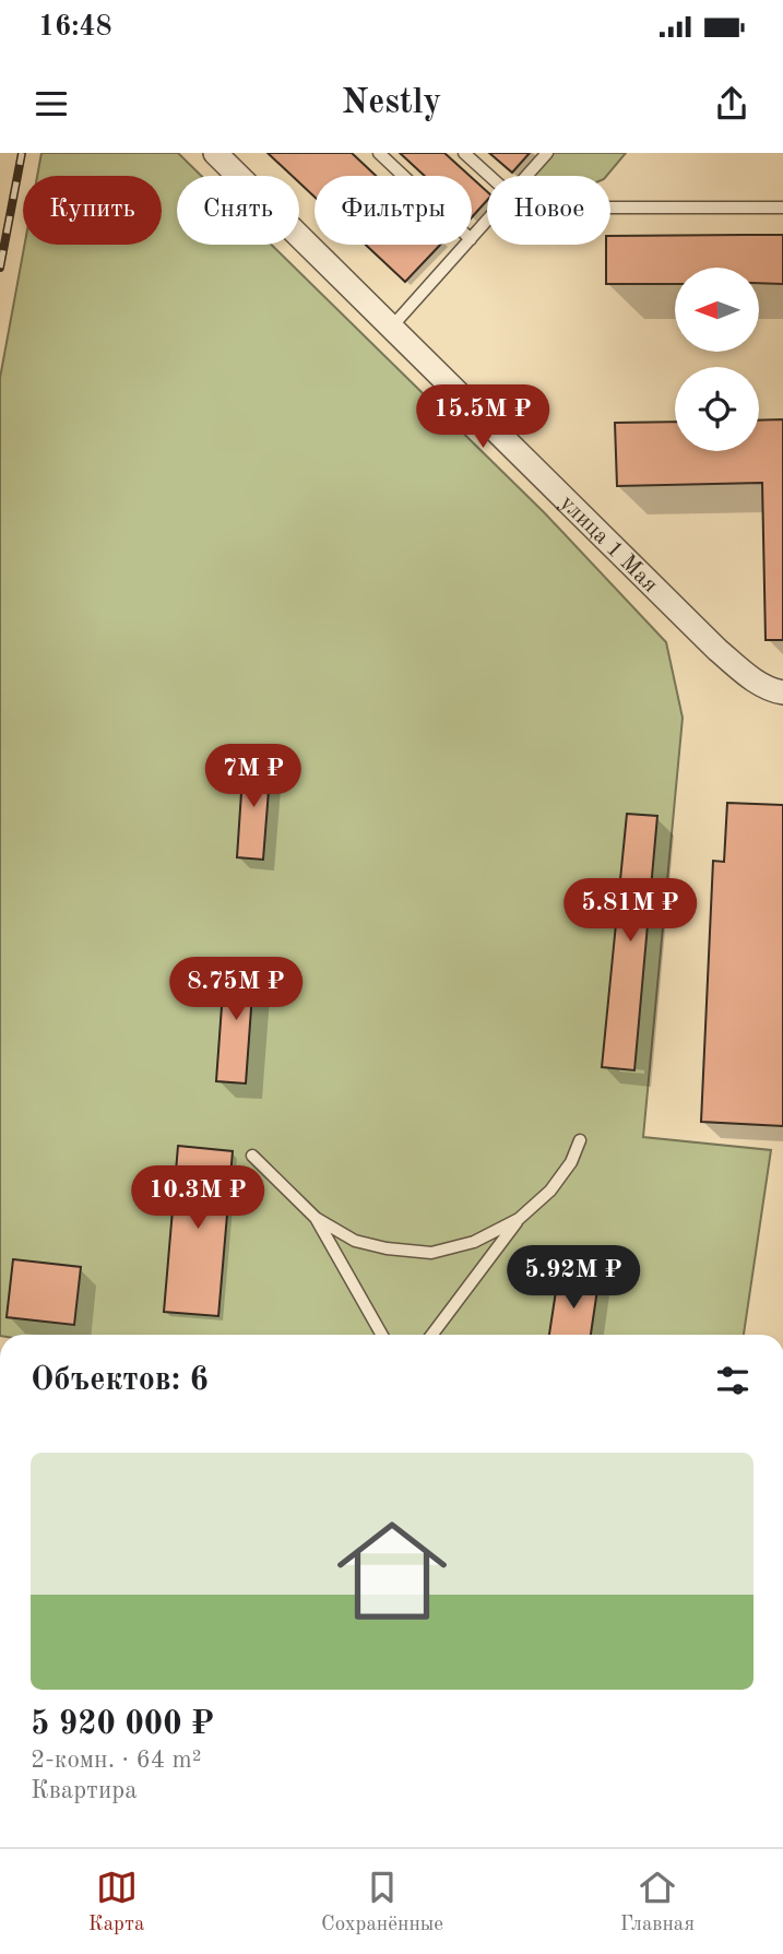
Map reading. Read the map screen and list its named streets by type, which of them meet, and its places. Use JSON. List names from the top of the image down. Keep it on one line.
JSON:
{"streets":{"street":["улица 1 Мая"]},"north":"left","page":{"status":"16:48","header":"Nestly","chip":["Купить","Снять","Фильтры","Новое"],"price":["15.5M ₽","7M ₽","5.81M ₽","8.75M ₽","10.3M ₽","5.92M ₽"],"heading":"Объектов: 6","list":[{"name":"5 920 000 ₽","note":"2-комн. · 64 m² · Квартира"}],"tabs":["Карта","Сохранённые","Главная"]}}
